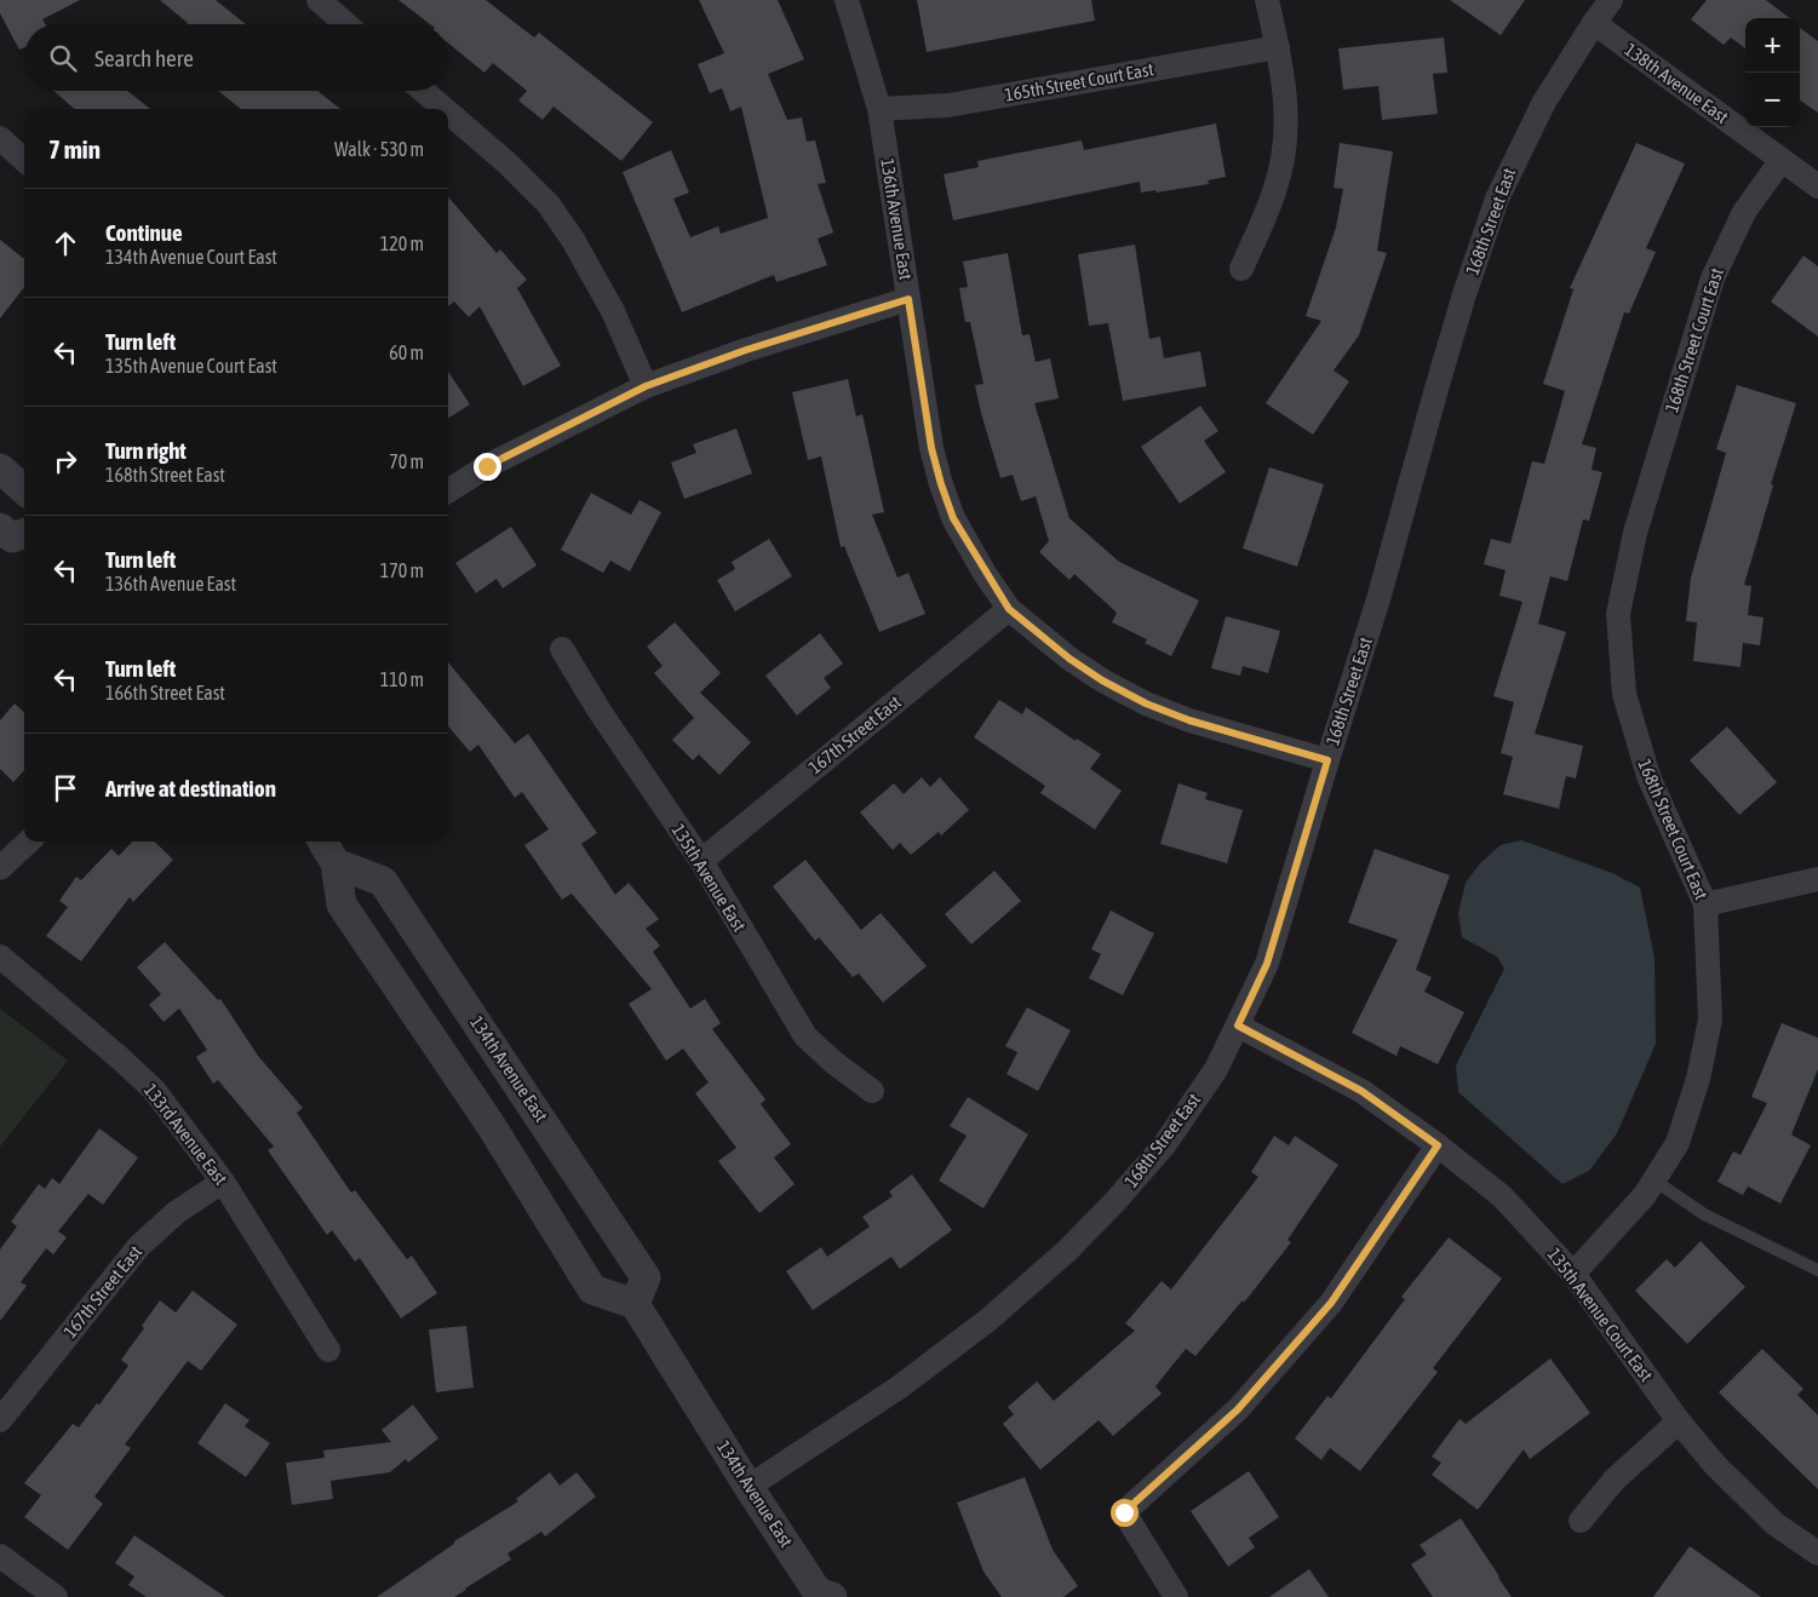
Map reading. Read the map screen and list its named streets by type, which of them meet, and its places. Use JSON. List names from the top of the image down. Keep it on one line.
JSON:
{"streets":{"street":["165th Street Court East","138th Avenue East","136th Avenue East","168th Street East","168th Street Court East","167th Street East","135th Avenue East","134th Avenue East","133rd Avenue East","135th Avenue Court East"]},"crossings":[["165th Street Court East","136th Avenue East"],["138th Avenue East","168th Street East"],["138th Avenue East","168th Street Court East"],["136th Avenue East","168th Street East"],["136th Avenue East","167th Street East"],["168th Street East","134th Avenue East"],["168th Street East","135th Avenue Court East"],["168th Street Court East","135th Avenue Court East"],["167th Street East","135th Avenue East"],["167th Street East","133rd Avenue East"]],"page":{"map_buttons":["+","−"],"search":"Search here","heading":["7 min","Walk · 530 m"],"list":[["Continue","134th Avenue Court East","120 m"],["Turn left","135th Avenue Court East","60 m"],["Turn right","168th Street East","70 m"],["Turn left","136th Avenue East","170 m"],["Turn left","166th Street East","110 m"],"Arrive at destination"]}}
